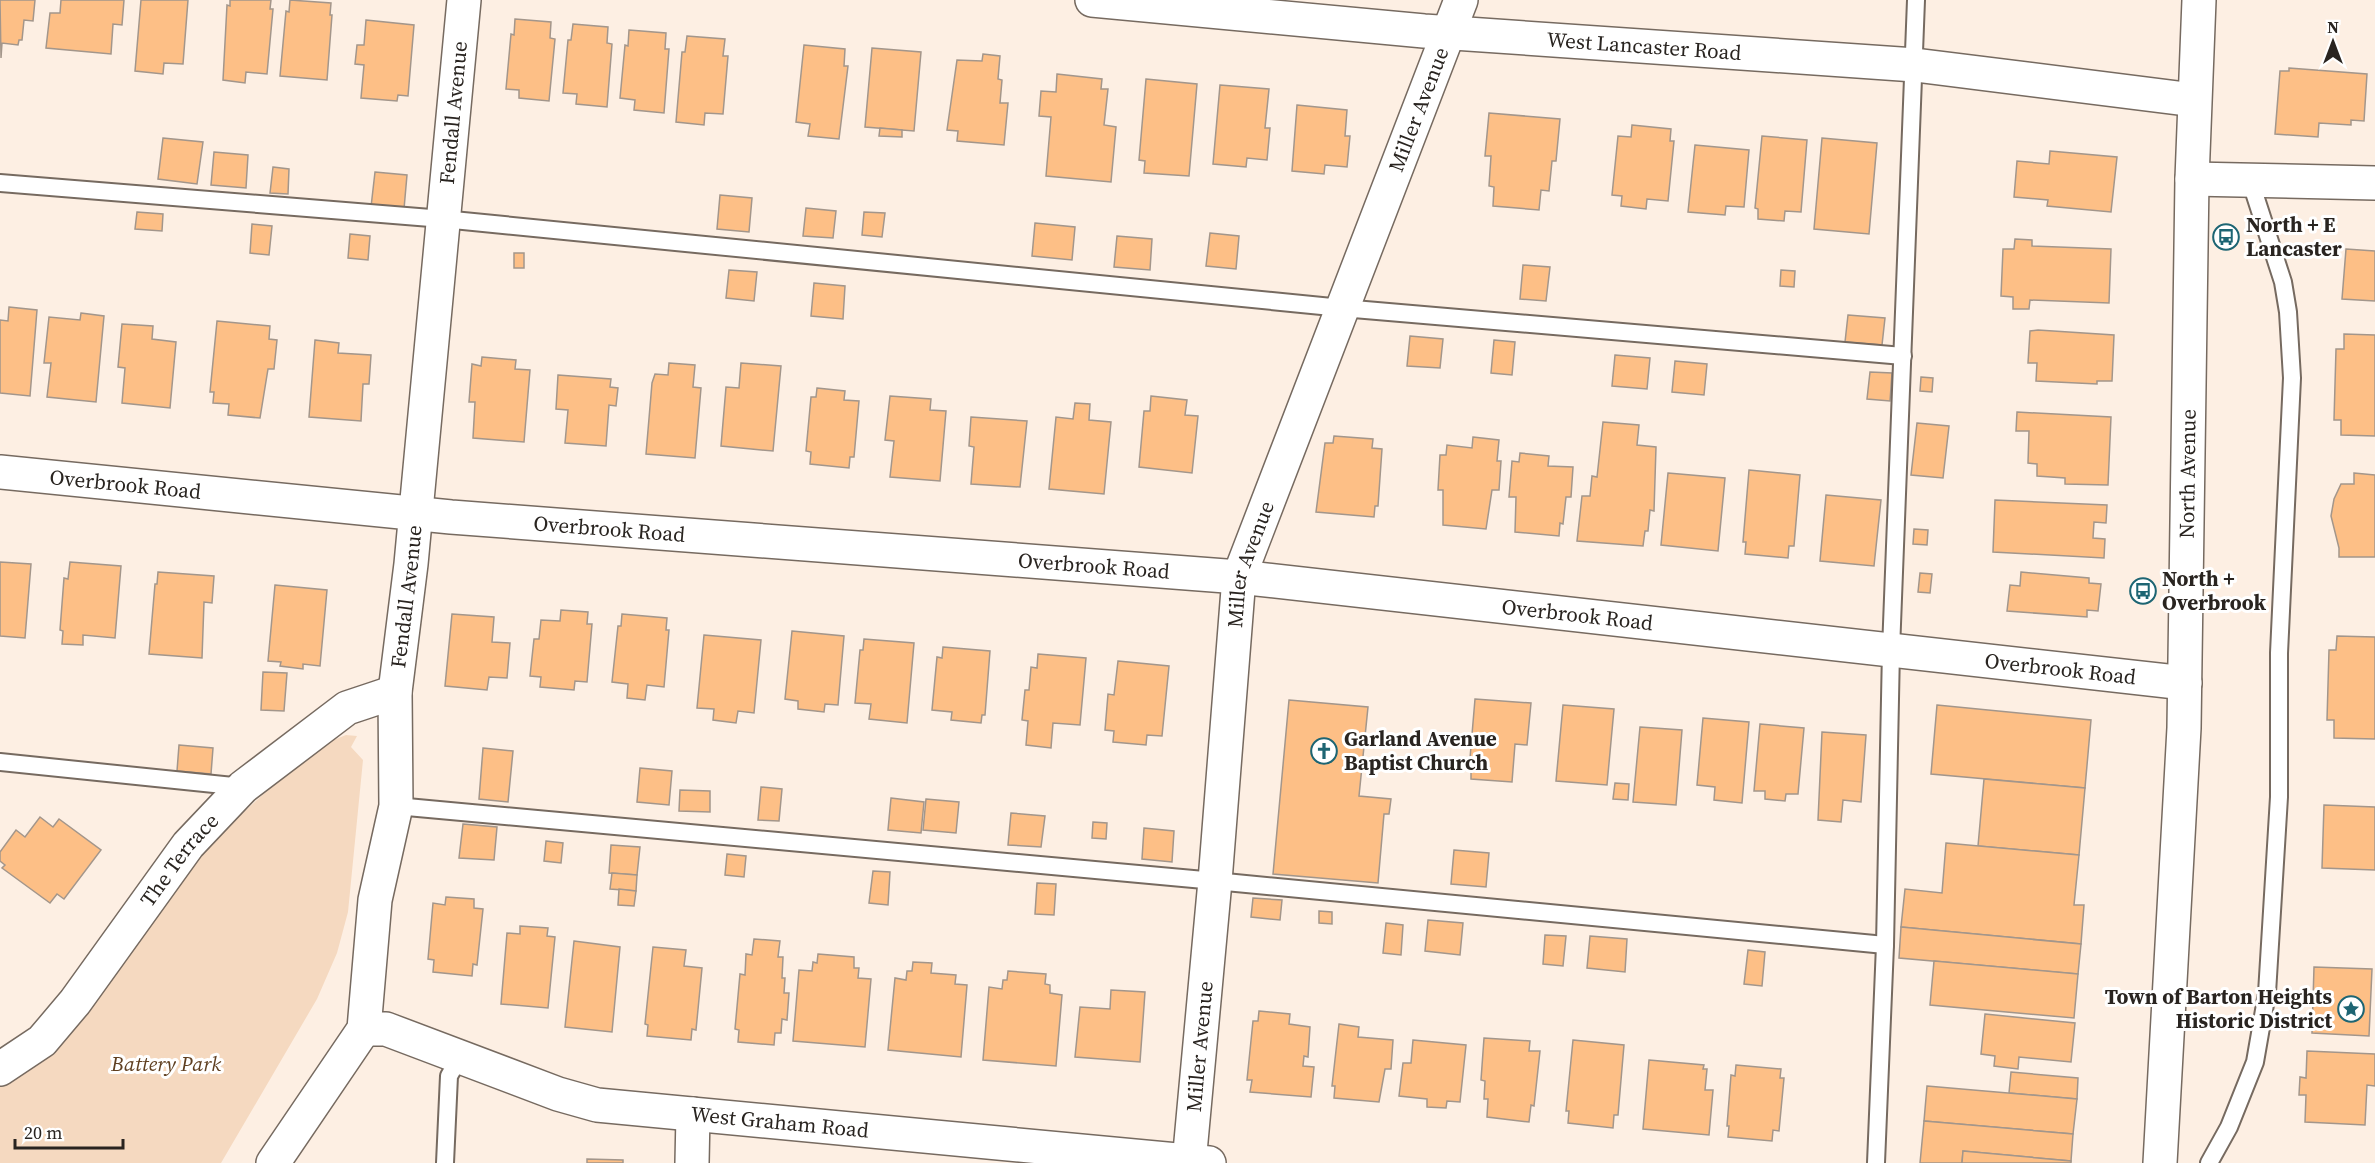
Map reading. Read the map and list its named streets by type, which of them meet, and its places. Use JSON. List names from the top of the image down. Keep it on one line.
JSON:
{"streets":{"street":["West Lancaster Road","Miller Avenue","Fendall Avenue","North Avenue","Overbrook Road","The Terrace","West Graham Road"]},"crossings":[["West Lancaster Road","Miller Avenue"],["West Lancaster Road","North Avenue"],["Miller Avenue","Overbrook Road"],["Miller Avenue","West Graham Road"],["Fendall Avenue","Overbrook Road"],["Fendall Avenue","The Terrace"],["Fendall Avenue","West Graham Road"],["North Avenue","Overbrook Road"]],"parks":["Battery Park"],"places":{"bus stop":["North + E Lancaster","North + Overbrook"],"church":["Garland Avenue Baptist Church"],"place":["Town of Barton Heights Historic District"]},"scale_bar":"20 m","north":"top"}
